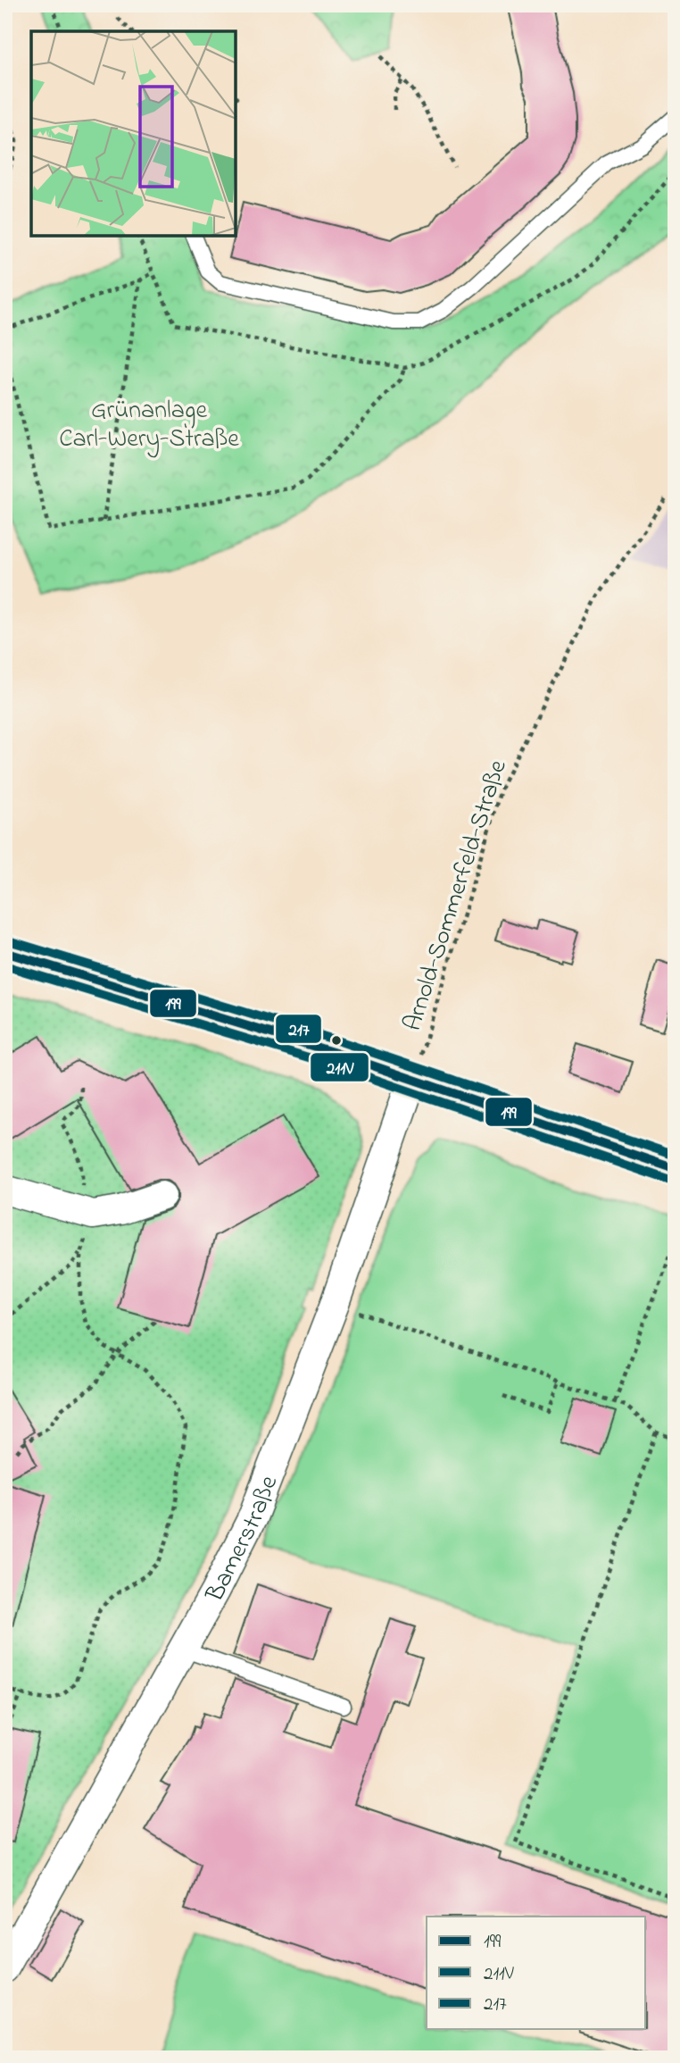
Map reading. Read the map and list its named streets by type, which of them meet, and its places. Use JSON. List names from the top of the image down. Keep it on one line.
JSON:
{"streets":{"street":["Bamerstraße"],"path":["Arnold-Sommerfeld-Straße"]},"crossings":[["Arnold-Sommerfeld-Straße","Bamerstraße"]],"parks":["Grünanlage Carl-Wery-Straße"],"lines":["transit line 217","transit line 199","transit line 211V"],"legend":["199","211V","217"]}
